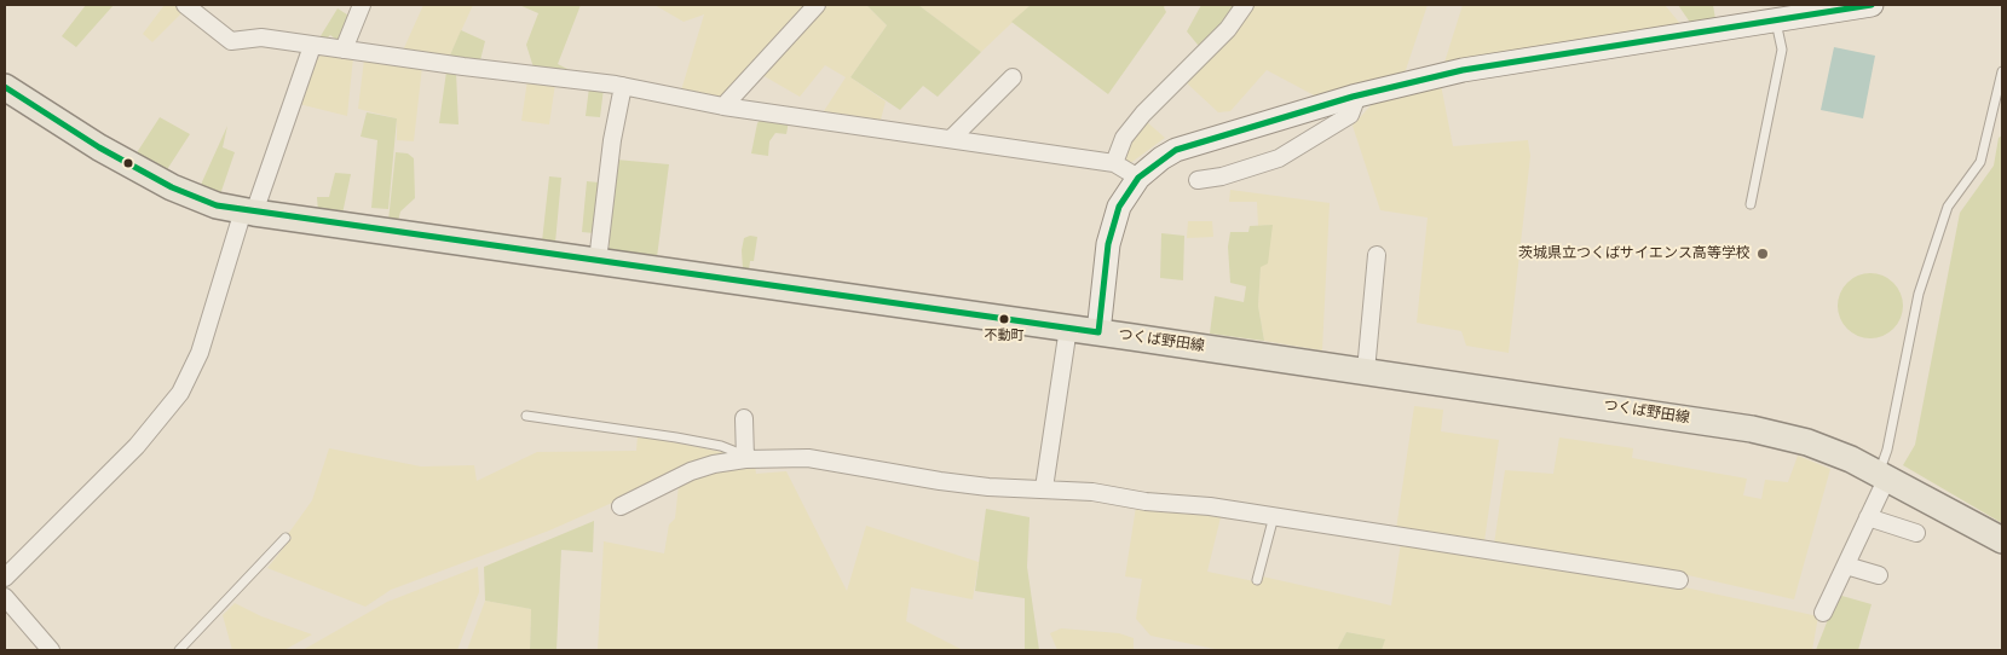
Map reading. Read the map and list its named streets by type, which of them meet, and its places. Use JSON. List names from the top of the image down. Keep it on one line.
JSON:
{"streets":{"main road":["つくば野田線"]},"places":["茨城県立つくばサイエンス高等学校","不動町"]}
